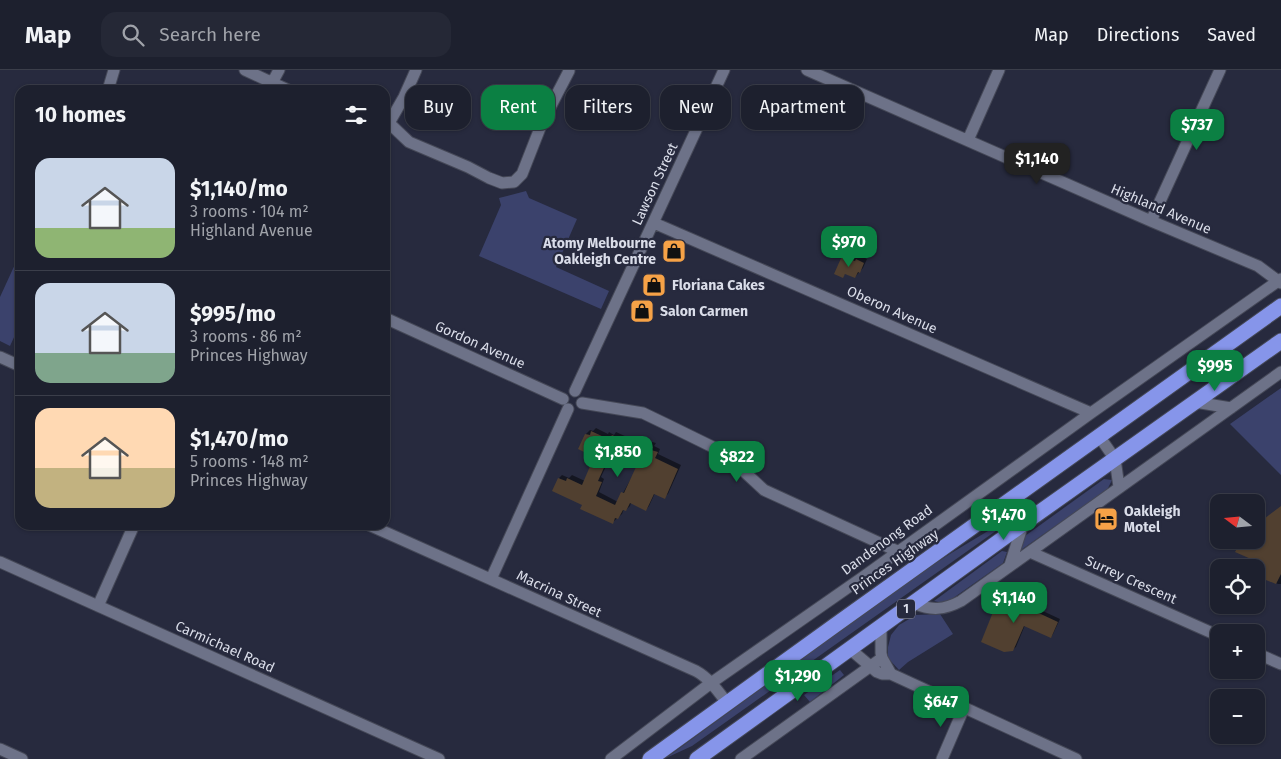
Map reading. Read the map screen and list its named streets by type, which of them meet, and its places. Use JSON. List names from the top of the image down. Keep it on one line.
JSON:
{"streets":{"highway":["Princes Highway","1"],"street":["Lawson Street","Highland Avenue","Oberon Avenue","Gordon Avenue","Dandenong Road","Surrey Crescent","Macrina Street","Carmichael Road"]},"crossings":[["Lawson Street","Oberon Avenue"],["Lawson Street","Gordon Avenue"],["Highland Avenue","Dandenong Road"],["Oberon Avenue","Dandenong Road"],["Dandenong Road","Macrina Street"],["Princes Highway","Macrina Street"]],"places":{"shop":["Atomy Melbourne Oakleigh Centre","Floriana Cakes","Salon Carmen"],"hotel":["Oakleigh Motel"]},"north":"left","page":{"header":"Map","search":"Search here","nav":["Map","Directions","Saved"],"chip":["Buy","Rent","Filters","New","Apartment"],"heading":"10 homes","price":["$737","$1,140","$970","$995","$1,850","$822","$1,470","$1,140","$1,290","$647"],"list":[{"name":"$1,140/mo","note":"3 rooms · 104 m² · Highland Avenue"},{"name":"$995/mo","note":"3 rooms · 86 m² · Princes Highway"},{"name":"$1,470/mo","note":"5 rooms · 148 m² · Princes Highway"}],"map_buttons":["+","−"]}}
